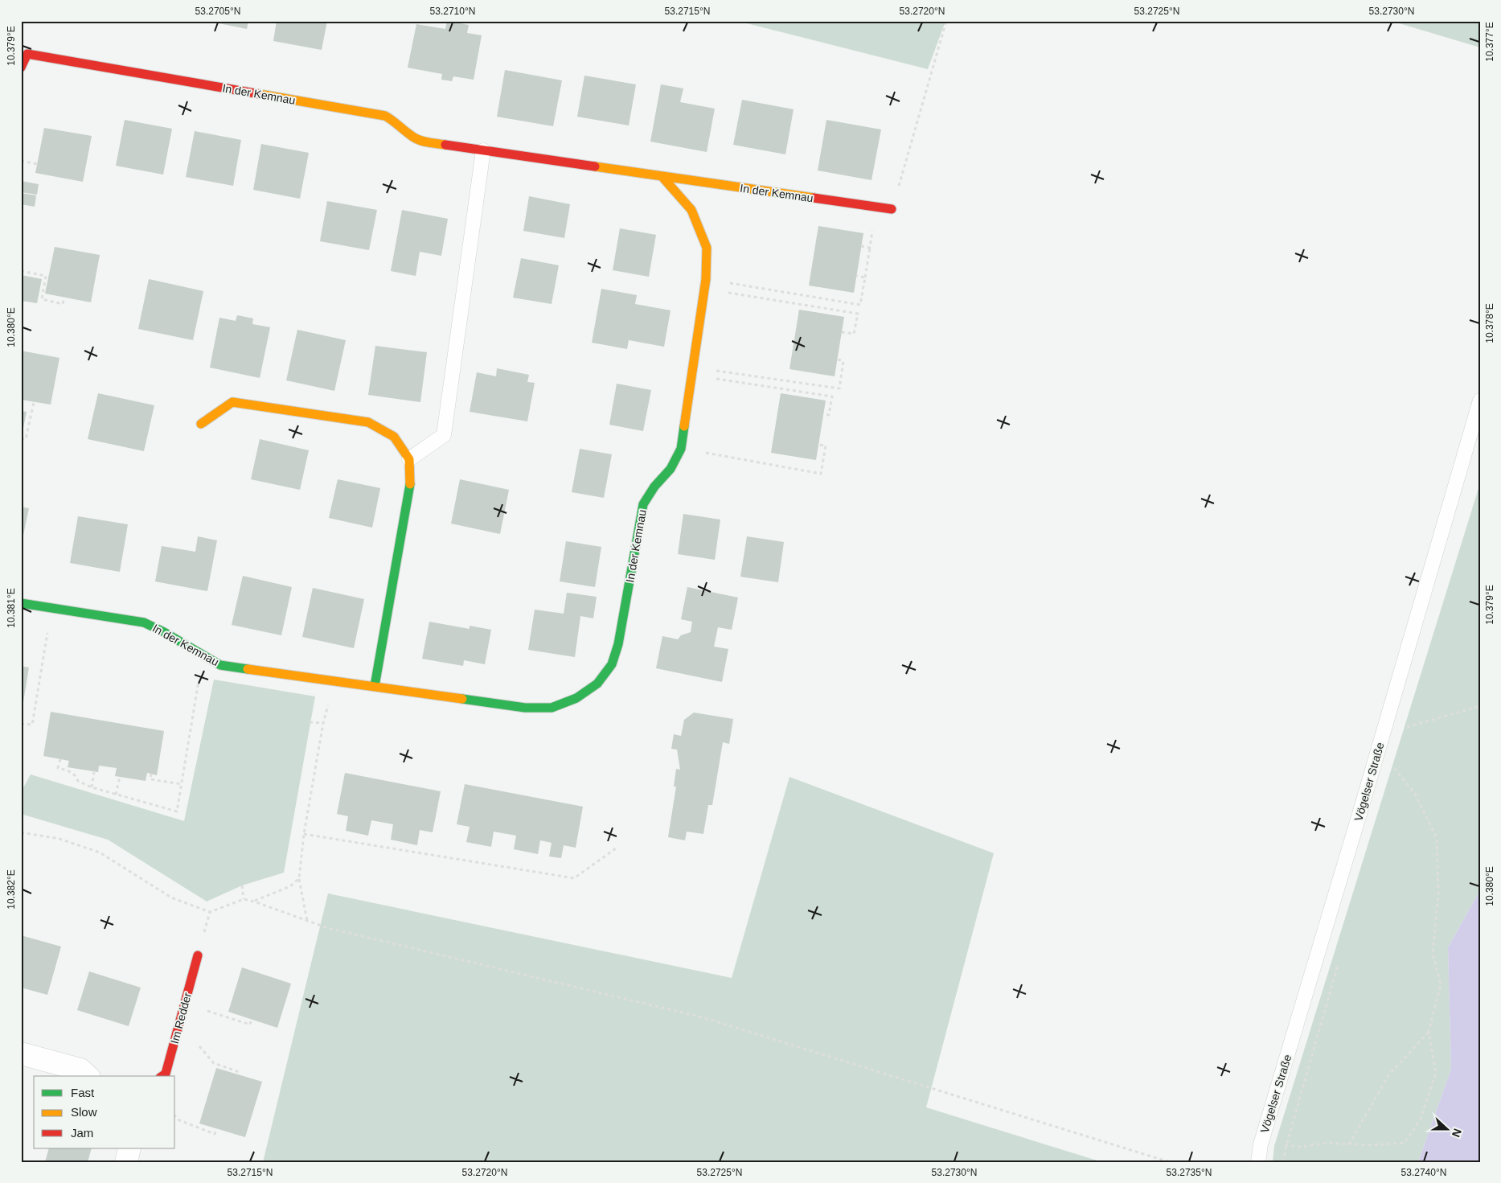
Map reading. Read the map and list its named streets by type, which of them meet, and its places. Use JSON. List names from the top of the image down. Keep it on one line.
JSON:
{"streets":{"street":["In der Kemnau","Im Redder"],"lane":["Vögelser Straße"]},"legend":["Fast","Slow","Jam"],"north":"right","coordinates":["53.2705°N","53.2710°N","53.2715°N","53.2720°N","53.2725°N","53.2730°N","10.377°E","10.379°E","10.378°E","10.380°E","10.381°E","10.382°E","53.2735°N","53.2740°N"]}
